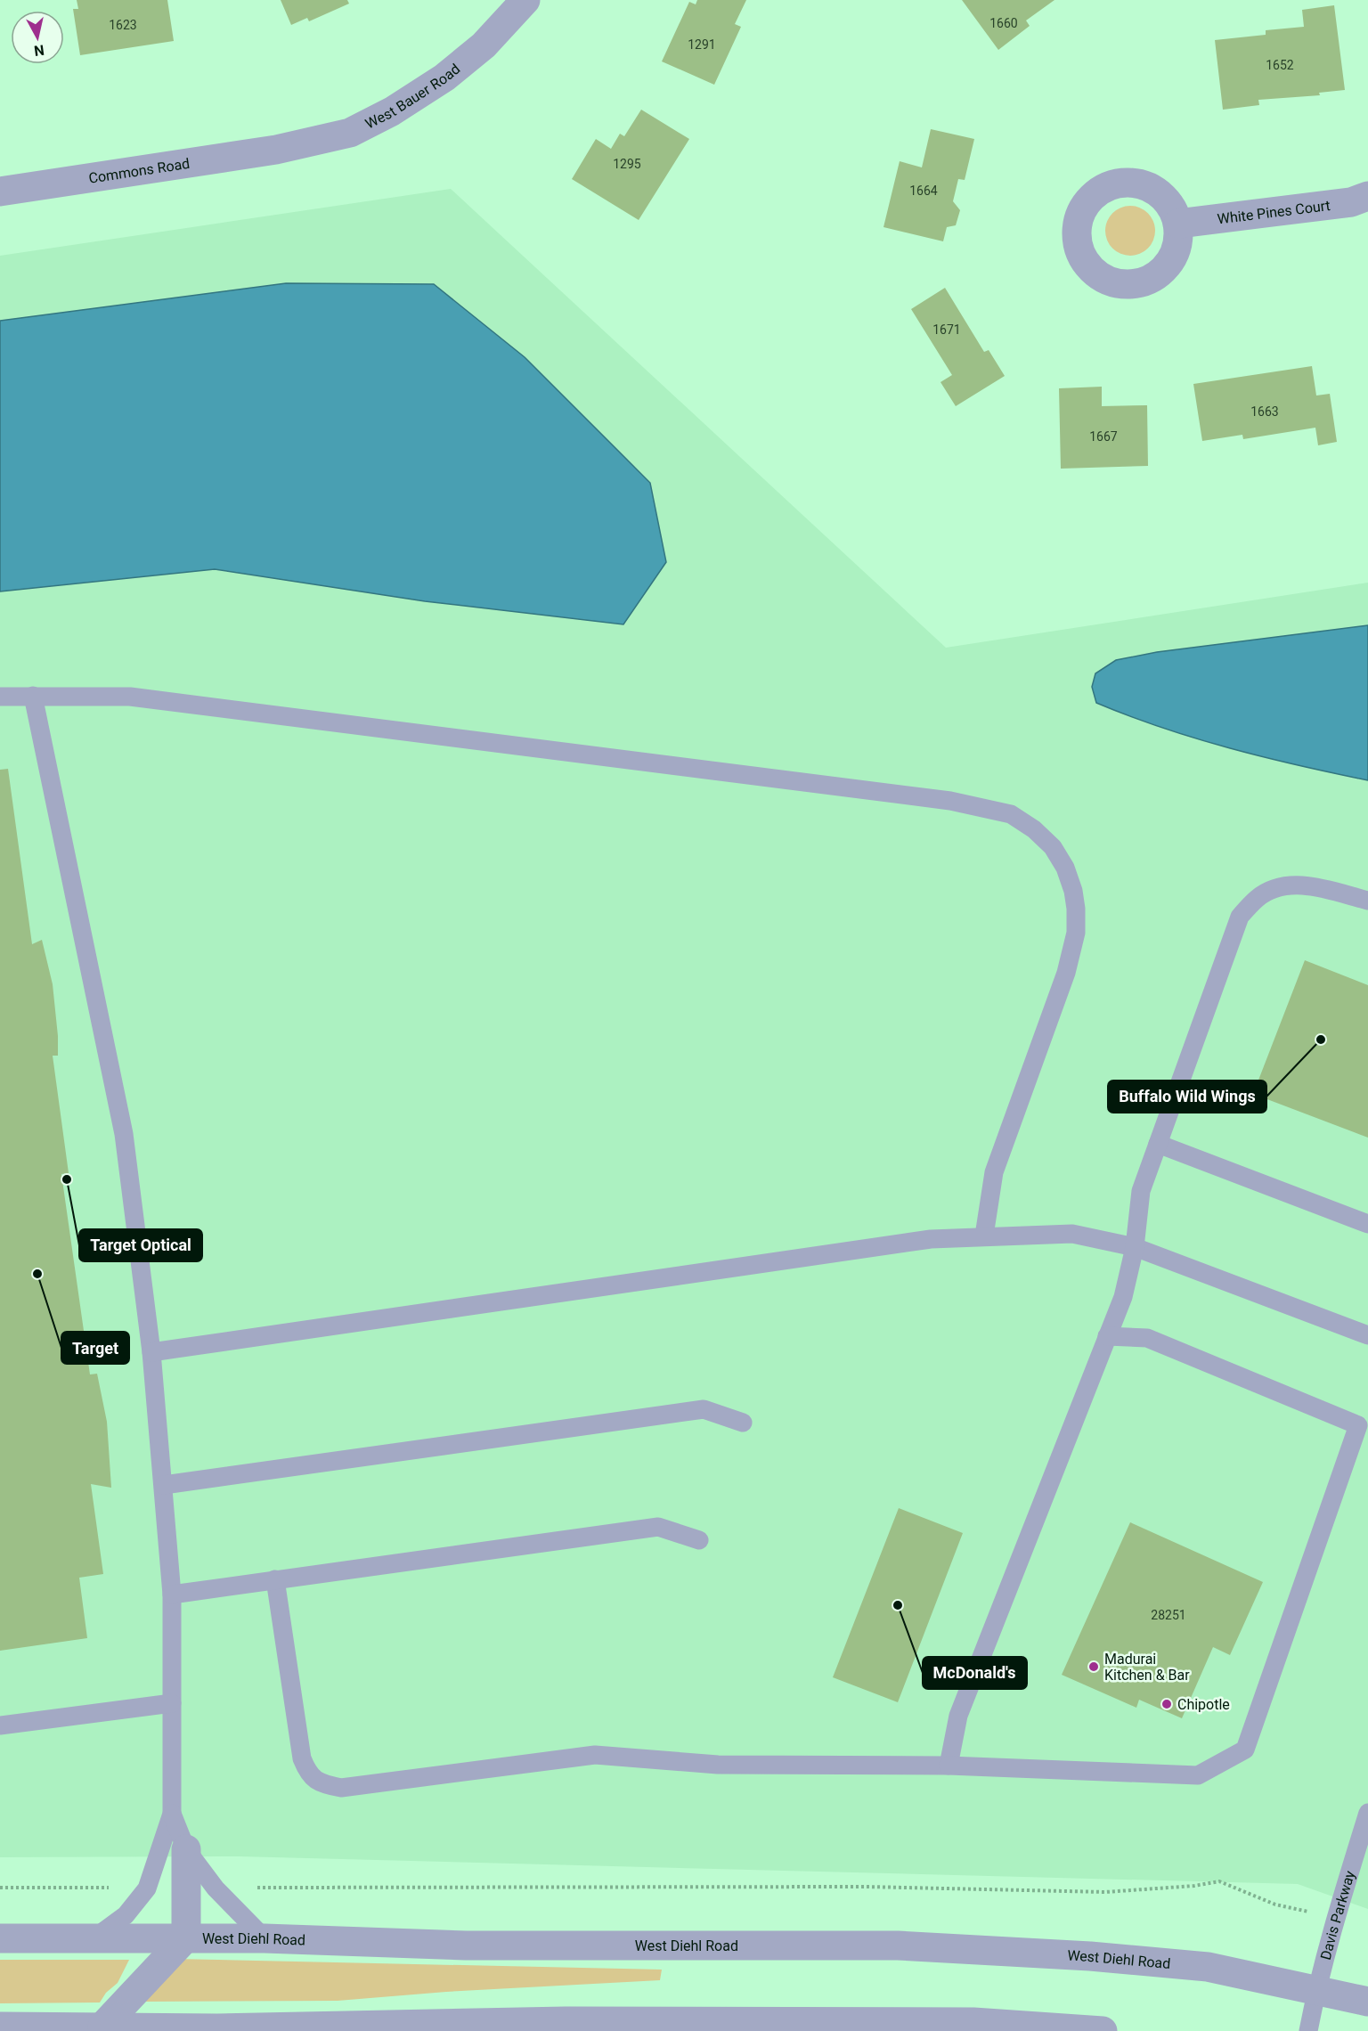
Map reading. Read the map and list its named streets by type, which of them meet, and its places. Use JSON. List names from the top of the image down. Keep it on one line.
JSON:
{"streets":{"street":["West Bauer Road","Commons Road","White Pines Court","West Diehl Road"],"lane":["Davis Parkway"]},"crossings":[["West Bauer Road","Commons Road"],["Davis Parkway","West Diehl Road"]],"places":["Buffalo Wild Wings","Target Optical","Target","McDonald's","Madurai Kitchen & Bar","Chipotle"],"house_numbers":["1660","1623","1291","1652","1295","1664","1671","1663","1667","28251"],"north":"bottom"}
